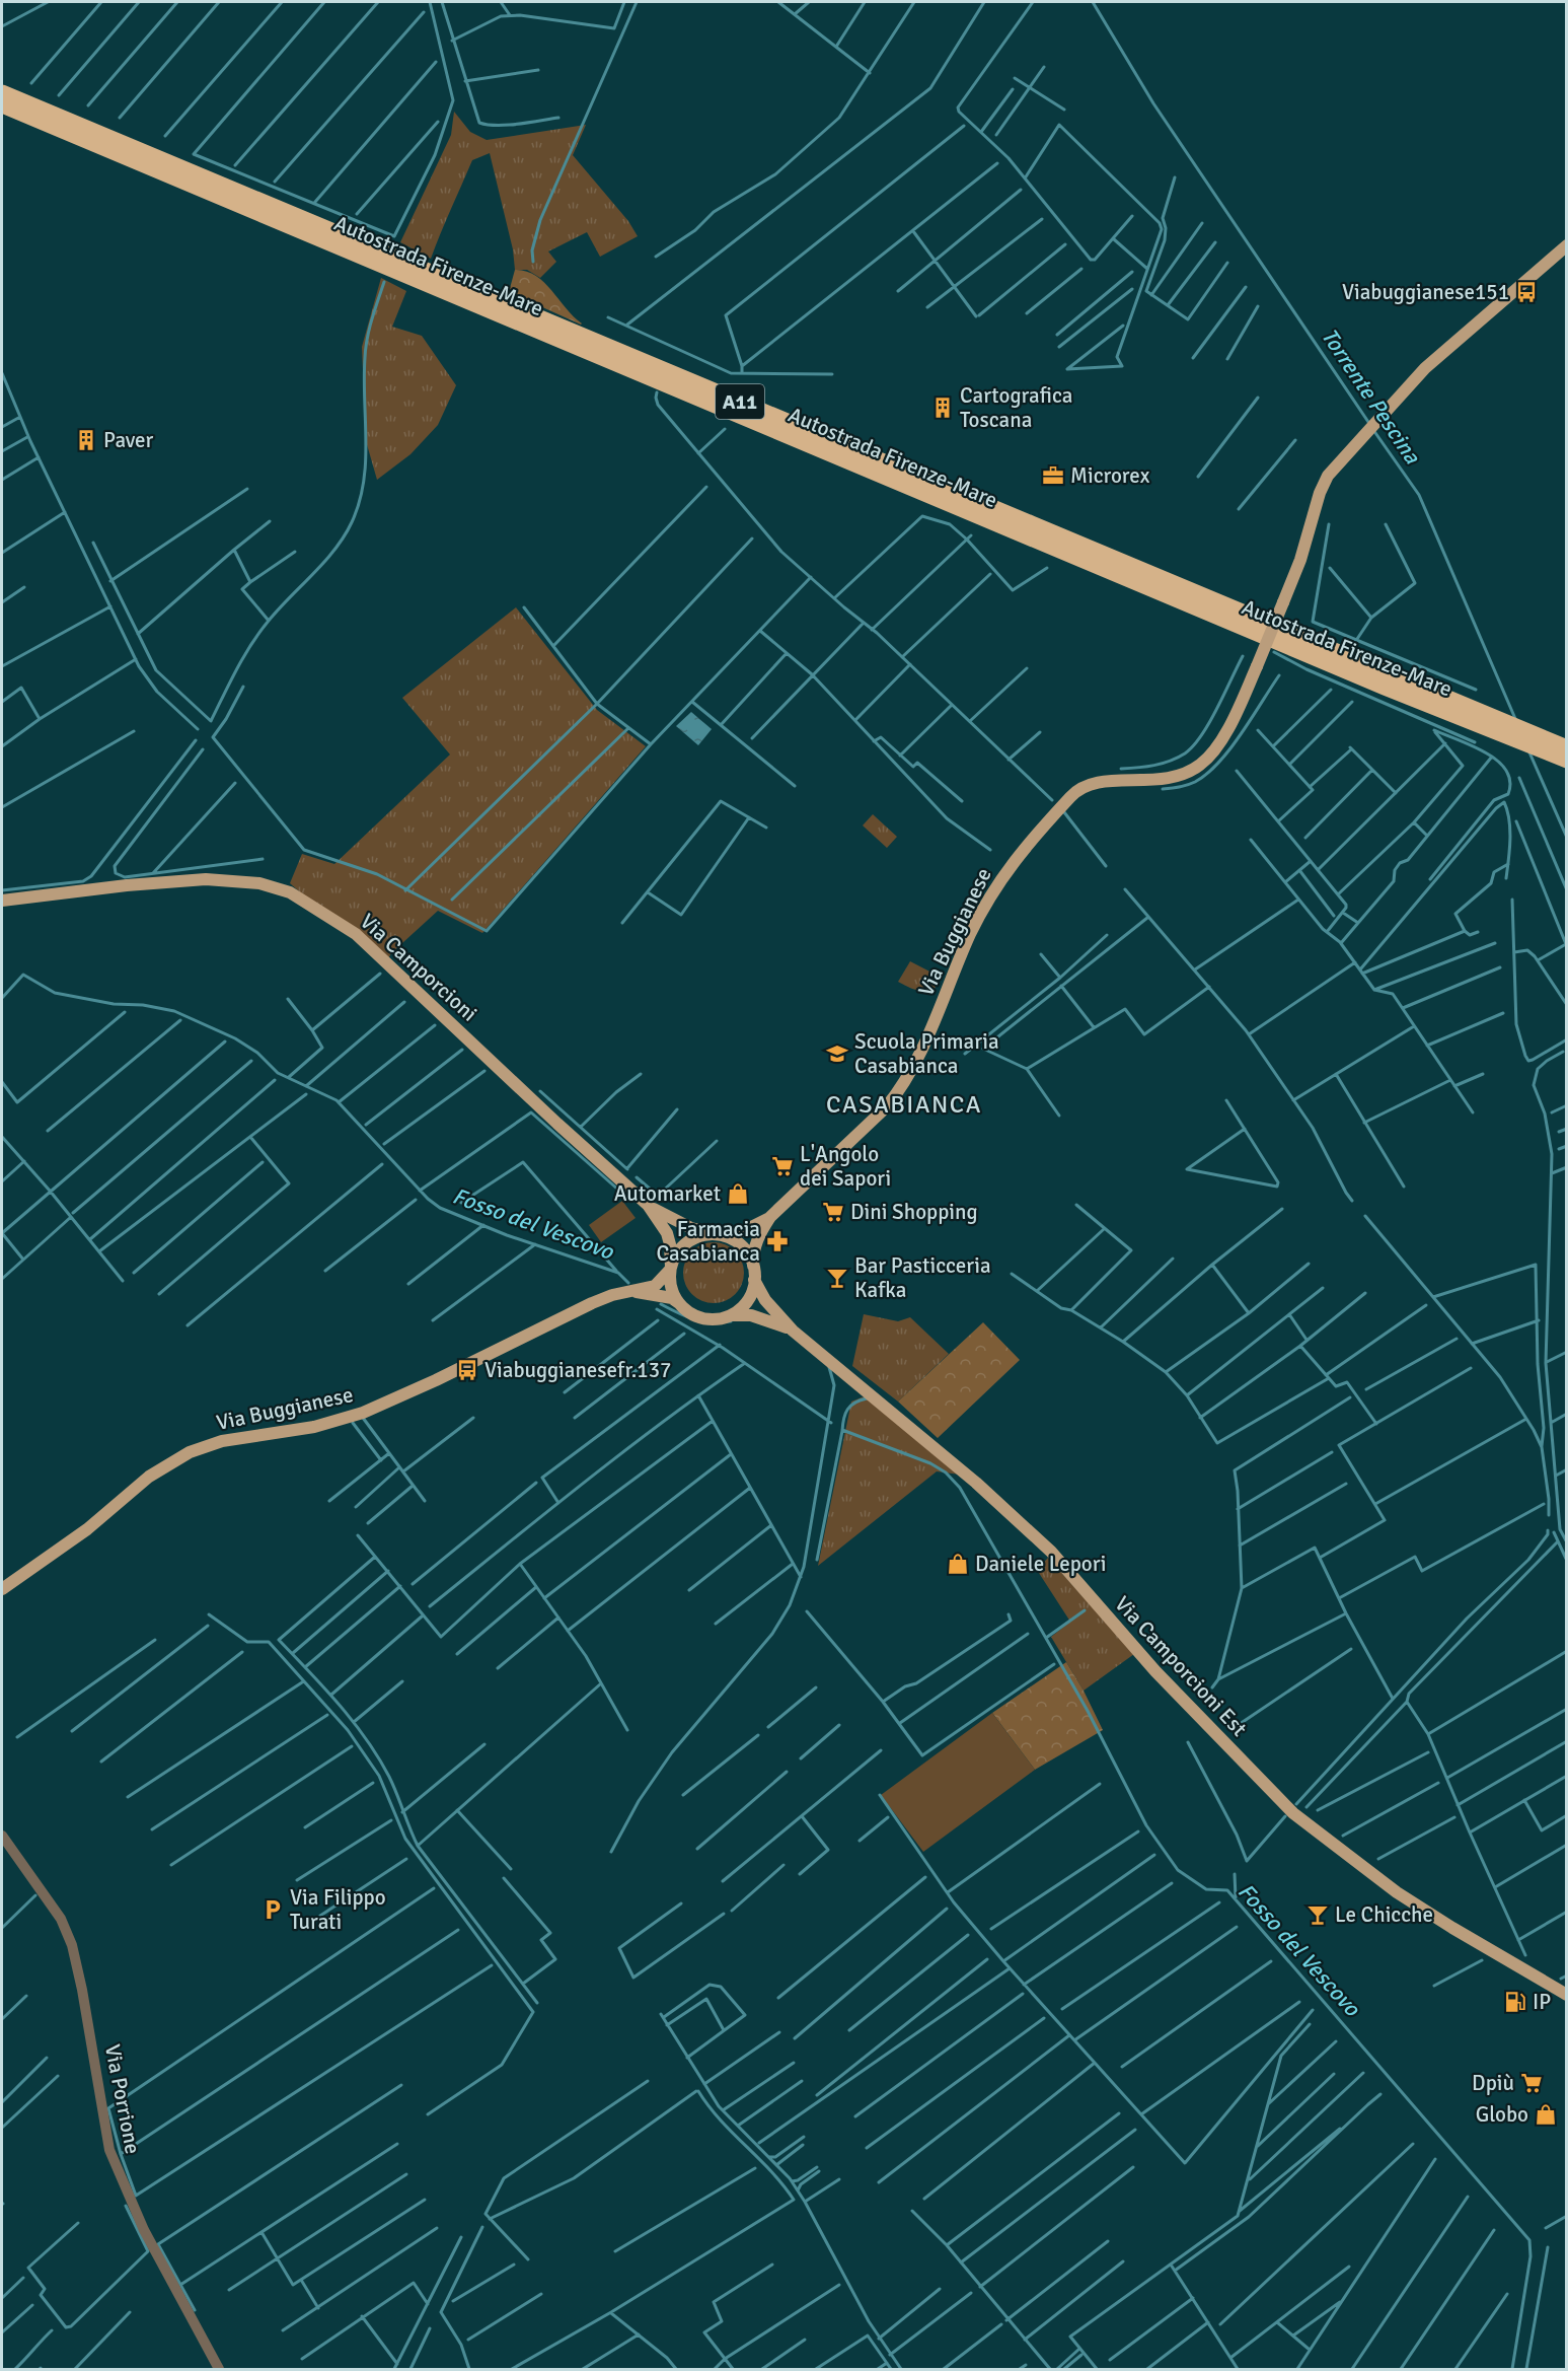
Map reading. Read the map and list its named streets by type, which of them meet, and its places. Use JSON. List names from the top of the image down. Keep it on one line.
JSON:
{"streets":{"highway":["Autostrada Firenze-Mare","A11"],"main road":["Via Buggianese","Via Camporcioni","Via Camporcioni Est"],"street":["Via Porrione"]},"districts":["CASABIANCA"],"water":["Torrente Pescina","Fosso del Vescovo"],"places":{"bus stop":["Viabuggianese151","Viabuggianesefr.137"],"building":["Cartografica Toscana","Paver"],"office":["Microrex"],"school or university":["Scuola Primaria Casabianca"],"supermarket":["L'Angolo dei Sapori","Dini Shopping","Dpiù"],"shop":["Automarket","Daniele Lepori","Globo"],"pharmacy":["Farmacia Casabianca"],"bar":["Bar Pasticceria Kafka","Le Chicche"],"parking":["Via Filippo Turati"],"fuel station":["IP"]}}
